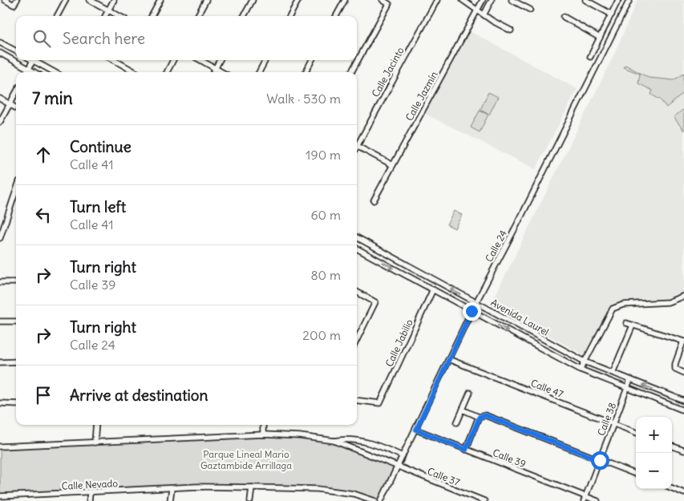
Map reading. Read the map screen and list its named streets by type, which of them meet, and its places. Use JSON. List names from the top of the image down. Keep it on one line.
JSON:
{"streets":{"street":["Calle Jacinto","Calle Jazmín","Calle 24","Avenida Laurel","Calle Jabilio","Calle 47","Calle 38","Calle 39","Calle 37","Calle Nevado"]},"crossings":[["Calle 24","Avenida Laurel"],["Calle 24","Calle 47"],["Calle 24","Calle 39"],["Calle 24","Calle 37"],["Avenida Laurel","Calle Jabilio"],["Avenida Laurel","Calle 38"],["Calle 47","Calle 38"],["Calle 38","Calle 39"]],"parks":["Parque Lineal Mario Gaztambide Arrillaga"],"page":{"search":"Search here","heading":["7 min","Walk · 530 m"],"list":[["Continue","Calle 41","190 m"],["Turn left","Calle 41","60 m"],["Turn right","Calle 39","80 m"],["Turn right","Calle 24","200 m"],"Arrive at destination"],"map_buttons":["+","−"]}}
